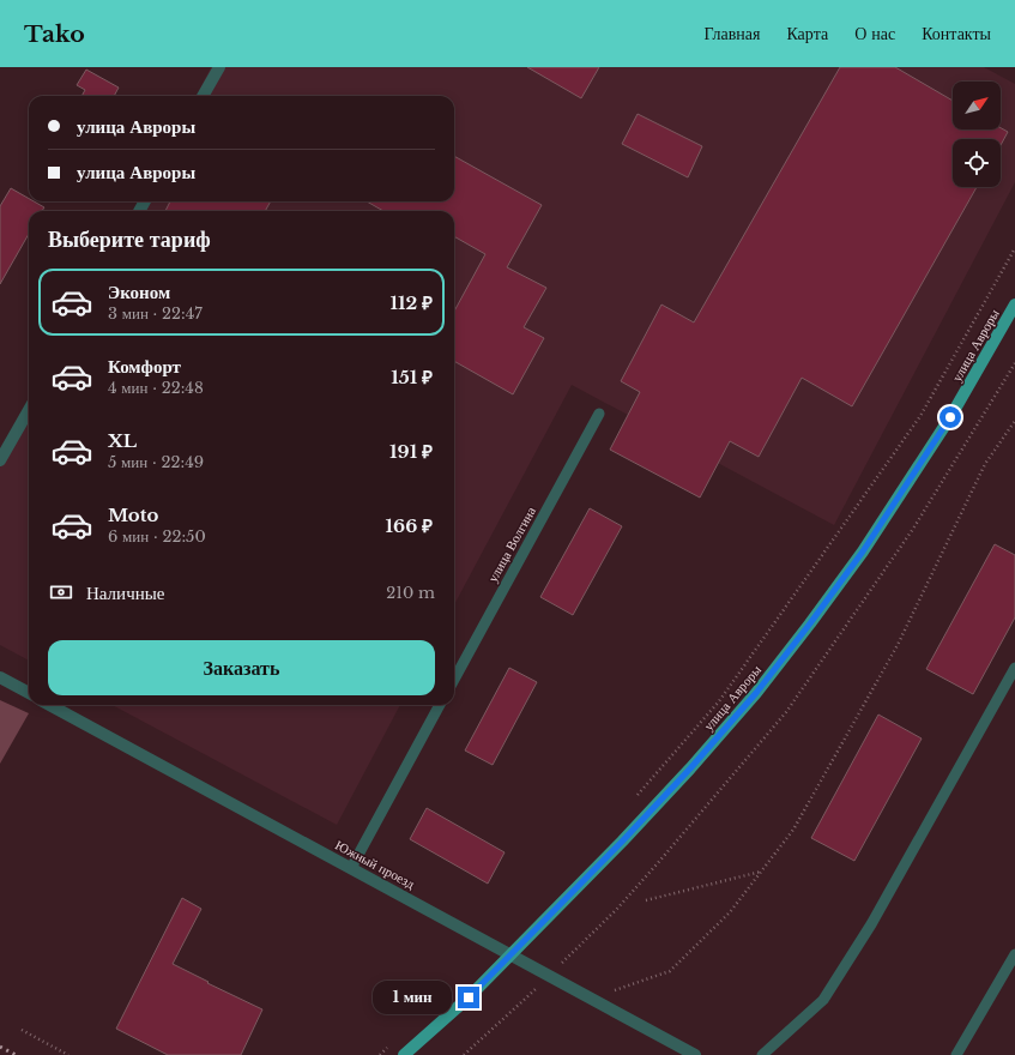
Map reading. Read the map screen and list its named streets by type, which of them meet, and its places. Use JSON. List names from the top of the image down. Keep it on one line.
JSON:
{"streets":{"main road":["улица Авроры"],"street":["Южный проезд"],"lane":["улица Волгина"]},"north":"top right","page":{"header":"Tako","nav":["Главная","Карта","О нас","Контакты"],"banner":["улица Авроры","улица Авроры"],"heading":"Выберите тариф","list":[{"name":"Эконом","note":"3 мин · 22:47","value":"112 ₽"},{"name":"Комфорт","note":"4 мин · 22:48","value":"151 ₽"},{"name":"XL","note":"5 мин · 22:49","value":"191 ₽"},{"name":"Moto","note":"6 мин · 22:50","value":"166 ₽"}],"pay":["Наличные","210 m"],"buttons":"Заказать","bubble":"1 мин"}}
